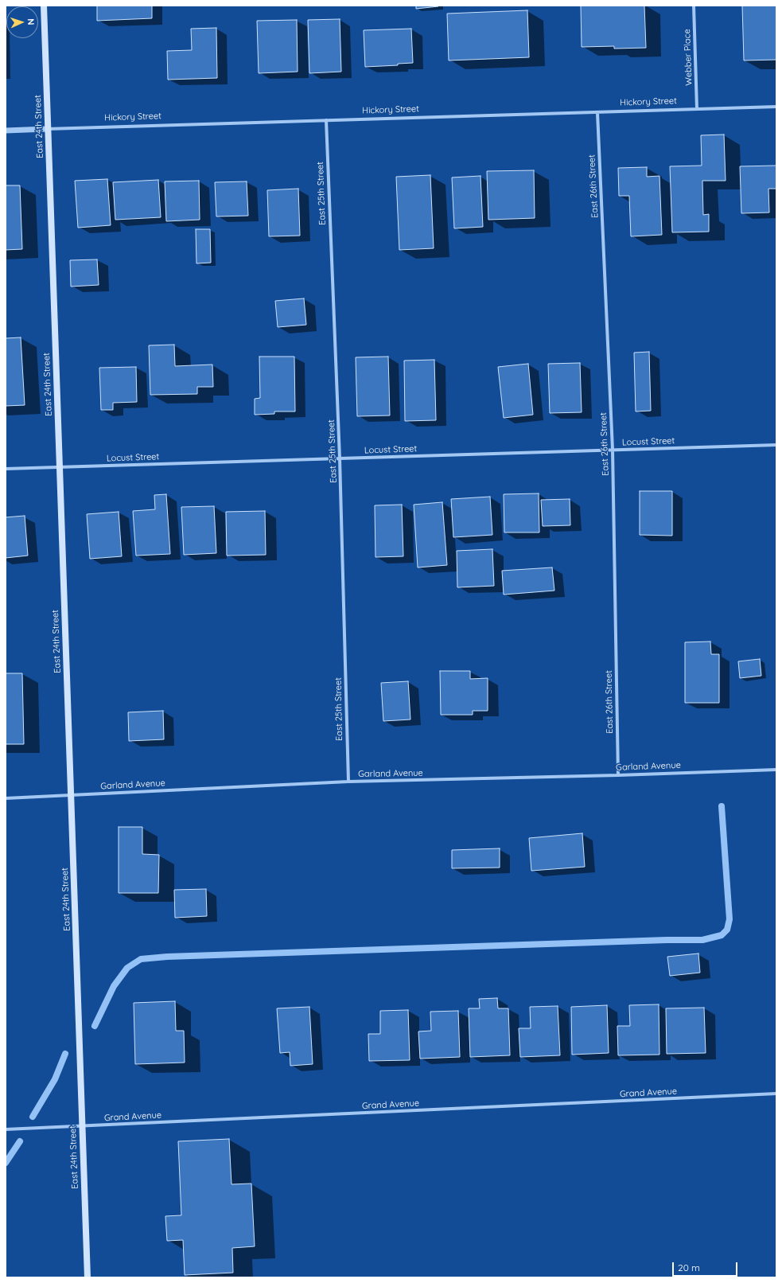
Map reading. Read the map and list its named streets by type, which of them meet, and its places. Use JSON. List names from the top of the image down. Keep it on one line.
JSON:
{"streets":{"main road":["East 24th Street"],"street":["Webber Place","Hickory Street","East 26th Street","East 25th Street","Locust Street","Garland Avenue","Grand Avenue"]},"crossings":[["Webber Place","Hickory Street"],["Hickory Street","East 24th Street"],["Hickory Street","East 26th Street"],["Hickory Street","East 25th Street"],["East 24th Street","Locust Street"],["East 24th Street","Garland Avenue"],["East 24th Street","Grand Avenue"],["East 26th Street","Locust Street"],["East 26th Street","Garland Avenue"],["East 25th Street","Locust Street"],["East 25th Street","Garland Avenue"]],"scale_bar":"20 m","north":"right"}
